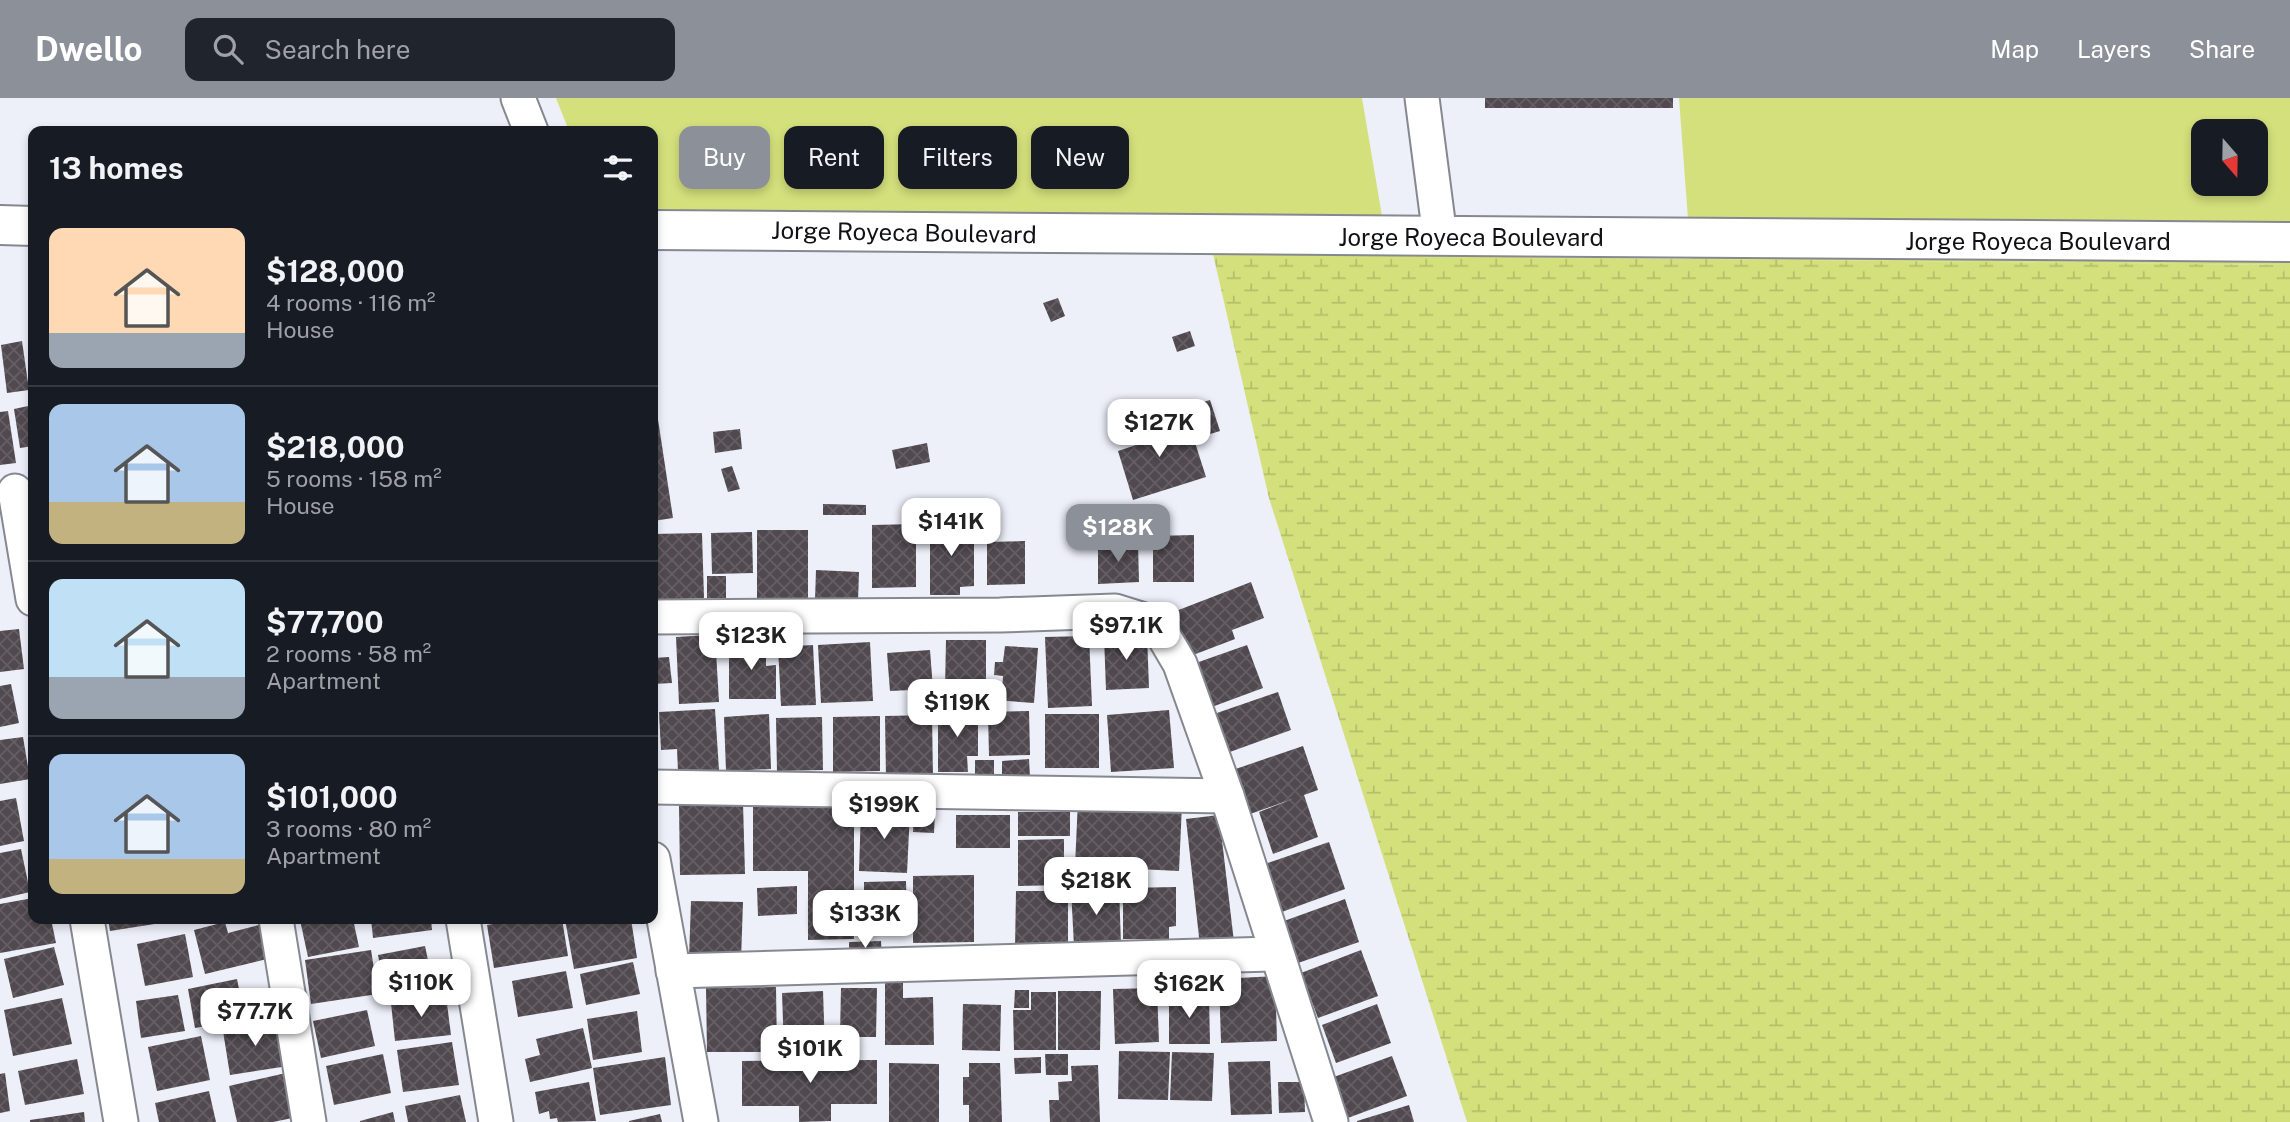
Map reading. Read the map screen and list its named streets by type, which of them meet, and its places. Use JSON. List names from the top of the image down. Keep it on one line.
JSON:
{"streets":{"street":["Jorge Royeca Boulevard"]},"north":"bottom","page":{"header":"Dwello","search":"Search here","nav":["Map","Layers","Share"],"chip":["Buy","Rent","Filters","New"],"heading":"13 homes","list":[{"name":"$128,000","note":"4 rooms · 116 m² · House"},{"name":"$218,000","note":"5 rooms · 158 m² · House"},{"name":"$77,700","note":"2 rooms · 58 m² · Apartment"},{"name":"$101,000","note":"3 rooms · 80 m² · Apartment"}],"price":["$127K","$141K","$128K","$97.1K","$123K","$119K","$199K","$218K","$133K","$110K","$162K","$77.7K","$101K"]}}
